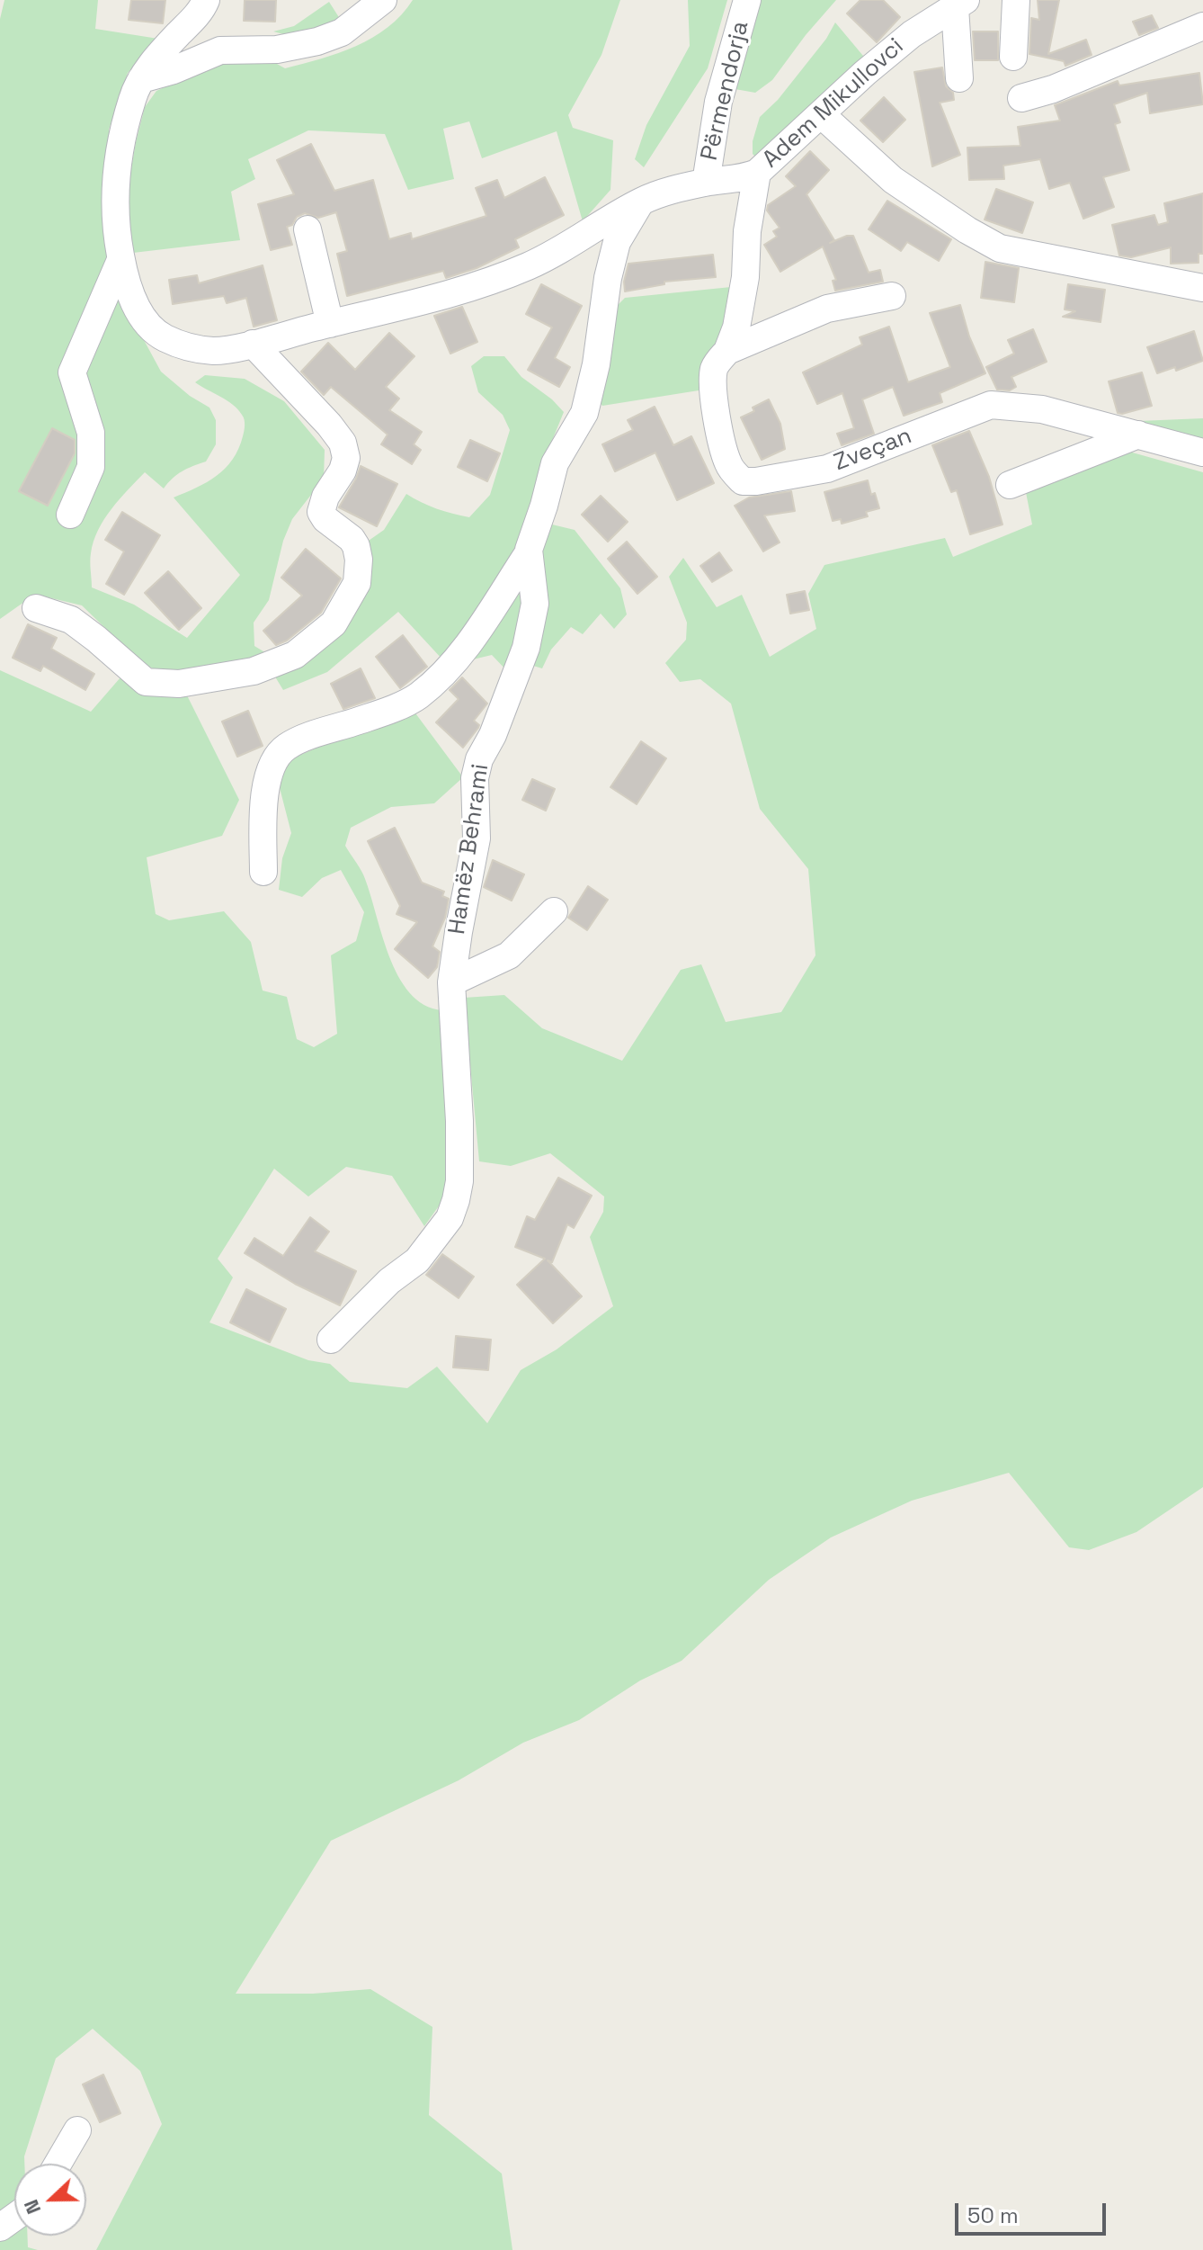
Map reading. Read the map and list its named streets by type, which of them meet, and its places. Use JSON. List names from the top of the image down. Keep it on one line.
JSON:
{"streets":{"street":["Përmendorja","Adem Mikullovci","Zveçan","Hamëz Behrami"]},"crossings":[["Përmendorja","Adem Mikullovci"],["Adem Mikullovci","Zveçan"],["Adem Mikullovci","Hamëz Behrami"]],"scale_bar":"50 m","north":"left"}
